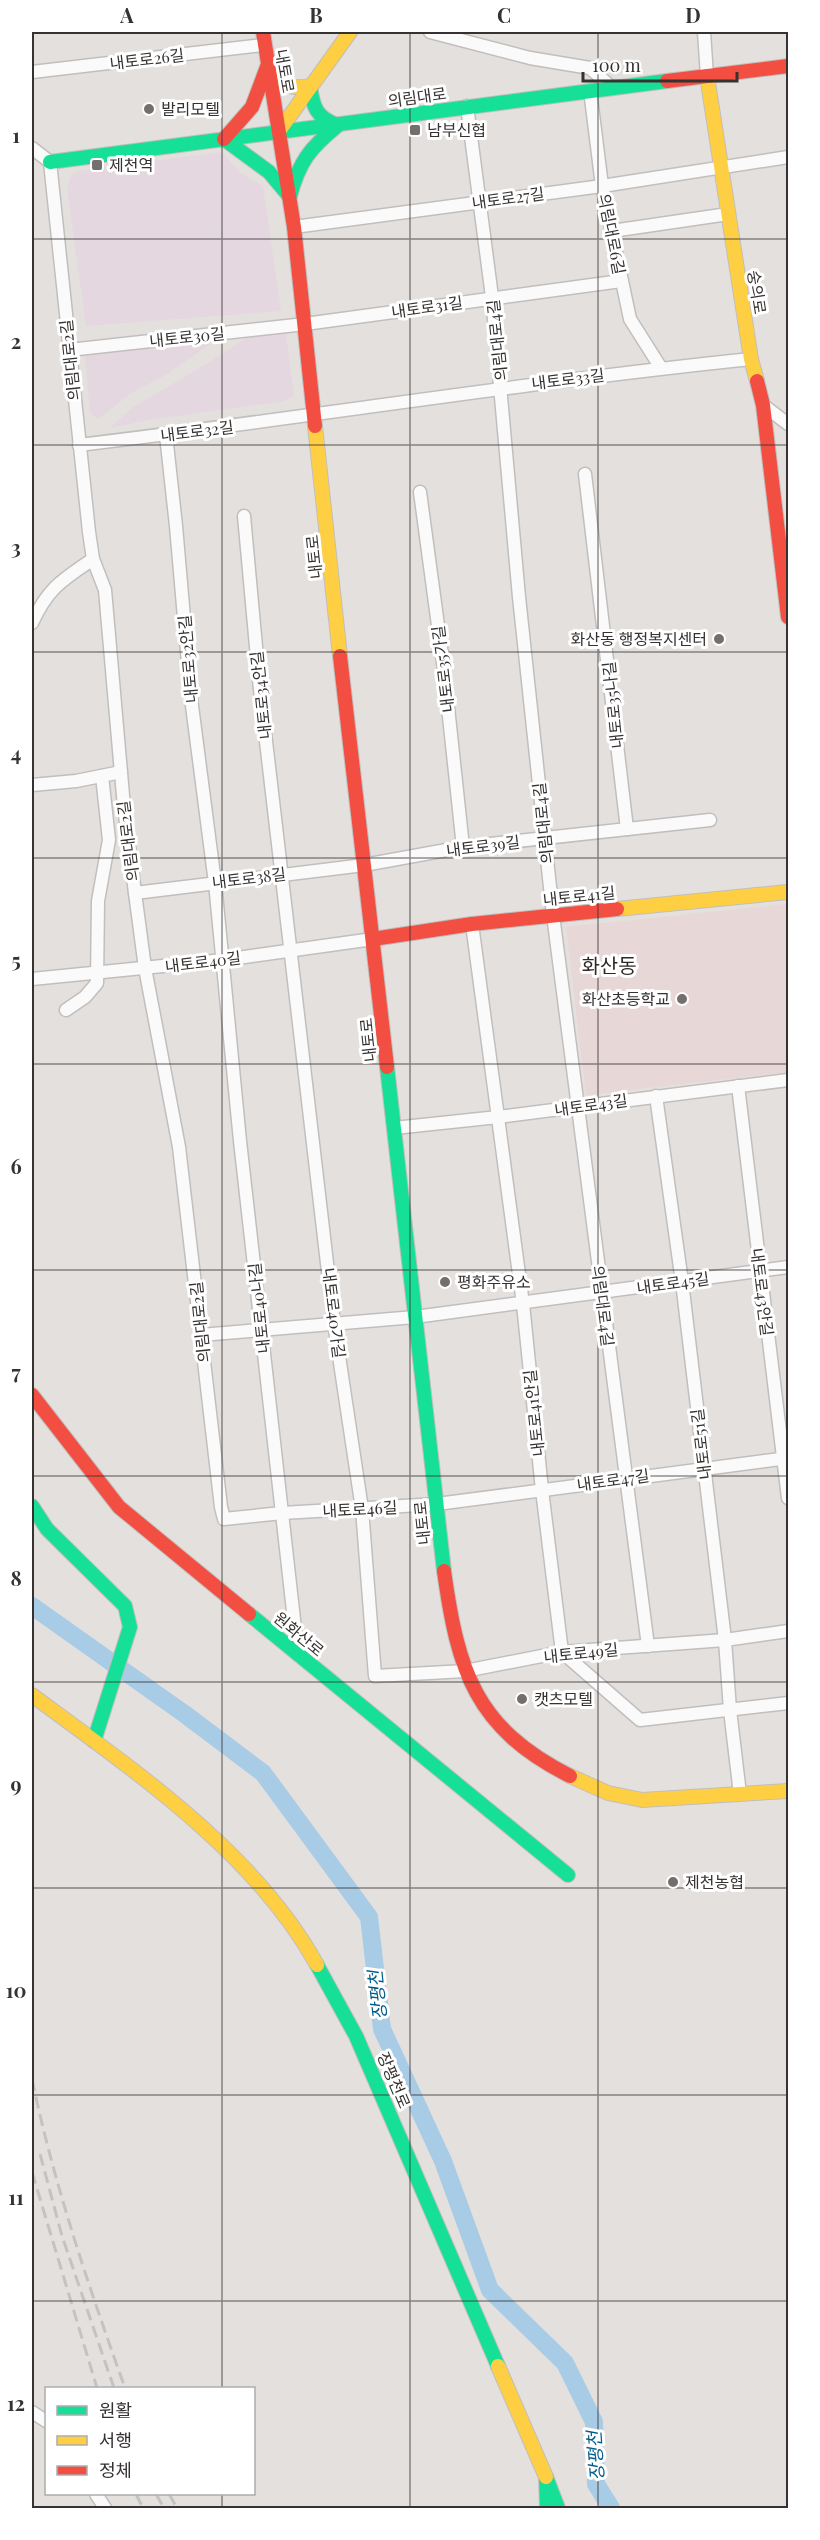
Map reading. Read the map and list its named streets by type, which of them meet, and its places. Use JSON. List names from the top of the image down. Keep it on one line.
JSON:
{"streets":{"street":["내토로26길","내토로","의림대로","내토로27길","의림대로6길","숭의로","내토로31길","내토로30길","의림대로4길","의림대로2길","내토로33길","내토로32길","내토로32안길","내토로35가길","내토로34안길","내토로35나길","내토로39길","내토로38길","내토로41길","내토로40길","내토로43길","내토로45길","내토로43안길","내토로40나길","내토로40가길","내토로41안길","내토로51길","내토로47길","내토로46길","원화산로","내토로49길","장평천로"]},"crossings":[["내토로26길","내토로"],["내토로","의림대로"],["내토로","내토로27길"],["내토로","내토로31길"],["내토로","내토로30길"],["내토로","내토로33길"],["내토로","내토로32길"],["내토로","내토로39길"],["내토로","내토로38길"],["내토로","내토로41길"],["내토로","내토로40길"],["내토로","내토로43길"],["내토로","내토로45길"],["내토로","내토로51길"],["내토로","내토로47길"],["내토로","내토로46길"],["내토로","내토로49길"],["의림대로","의림대로6길"],["의림대로","숭의로"],["의림대로","의림대로4길"],["의림대로","의림대로2길"],["내토로27길","의림대로6길"],["내토로27길","숭의로"],["내토로27길","의림대로4길"],["의림대로6길","내토로31길"],["의림대로6길","내토로33길"],["숭의로","내토로33길"],["내토로31길","내토로30길"],["내토로31길","의림대로4길"],["내토로30길","의림대로2길"],["의림대로4길","내토로33길"],["의림대로4길","내토로39길"],["의림대로4길","내토로41길"],["의림대로4길","내토로43길"],["의림대로4길","내토로45길"],["의림대로4길","내토로47길"],["의림대로4길","내토로49길"],["의림대로2길","내토로32길"],["의림대로2길","내토로38길"],["의림대로2길","내토로40길"],["의림대로2길","내토로45길"],["의림대로2길","내토로46길"],["내토로33길","내토로32길"],["내토로32길","내토로32안길"],["내토로32안길","내토로38길"],["내토로32안길","내토로40길"],["내토로32안길","내토로40나길"],["내토로35가길","내토로39길"],["내토로34안길","내토로38길"],["내토로34안길","내토로40길"],["내토로34안길","내토로40가길"],["내토로35나길","내토로39길"],["내토로39길","내토로38길"],["내토로41길","내토로40길"],["내토로41길","내토로41안길"],["내토로40길","내토로40나길"],["내토로40길","내토로40가길"],["내토로43길","내토로43안길"],["내토로43길","내토로41안길"],["내토로43길","내토로51길"],["내토로45길","내토로43안길"],["내토로45길","내토로40나길"],["내토로45길","내토로40가길"],["내토로45길","내토로41안길"],["내토로45길","내토로51길"],["내토로43안길","내토로47길"],["내토로40나길","내토로46길"],["내토로40나길","원화산로"],["내토로40가길","내토로46길"],["내토로40가길","내토로49길"],["내토로41안길","내토로47길"],["내토로41안길","내토로49길"],["내토로51길","내토로47길"],["내토로51길","내토로49길"],["내토로47길","내토로46길"]],"districts":["화산동"],"water":["장평천"],"places":{"other":["발리모텔","화산동 행정복지센터","화산초등학교","평화주유소","캣츠모텔","제천농협"],"transit":["남부신협","제천역"]},"legend":["원활","서행","정체"],"scale_bar":"100 m","grid":{"columns":["A","B","C","D"],"rows":["1","2","3","4","5","6","7","8","9","10","11","12"]}}
